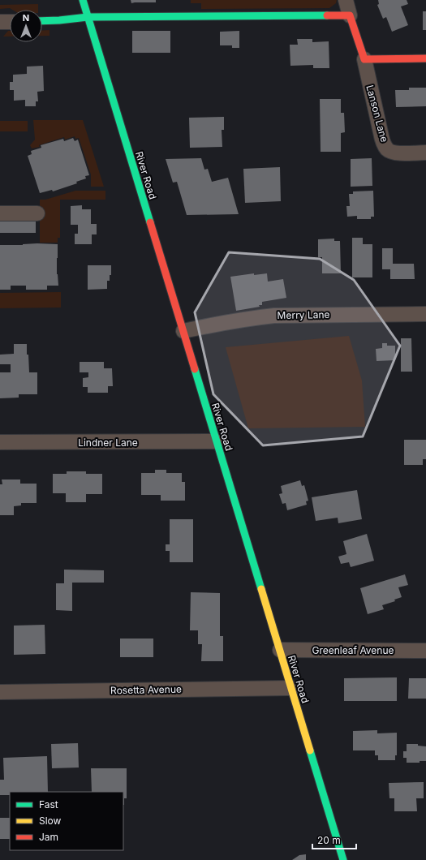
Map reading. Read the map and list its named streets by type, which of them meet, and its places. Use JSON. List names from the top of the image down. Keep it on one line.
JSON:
{"streets":{"main road":["River Road"],"street":["Lanson Lane","Merry Lane","Lindner Lane","Greenleaf Avenue","Rosetta Avenue"]},"crossings":[["River Road","Merry Lane"],["River Road","Lindner Lane"],["River Road","Greenleaf Avenue"],["River Road","Rosetta Avenue"]],"legend":["Fast","Slow","Jam"],"scale_bar":"20 m","north":"top"}
